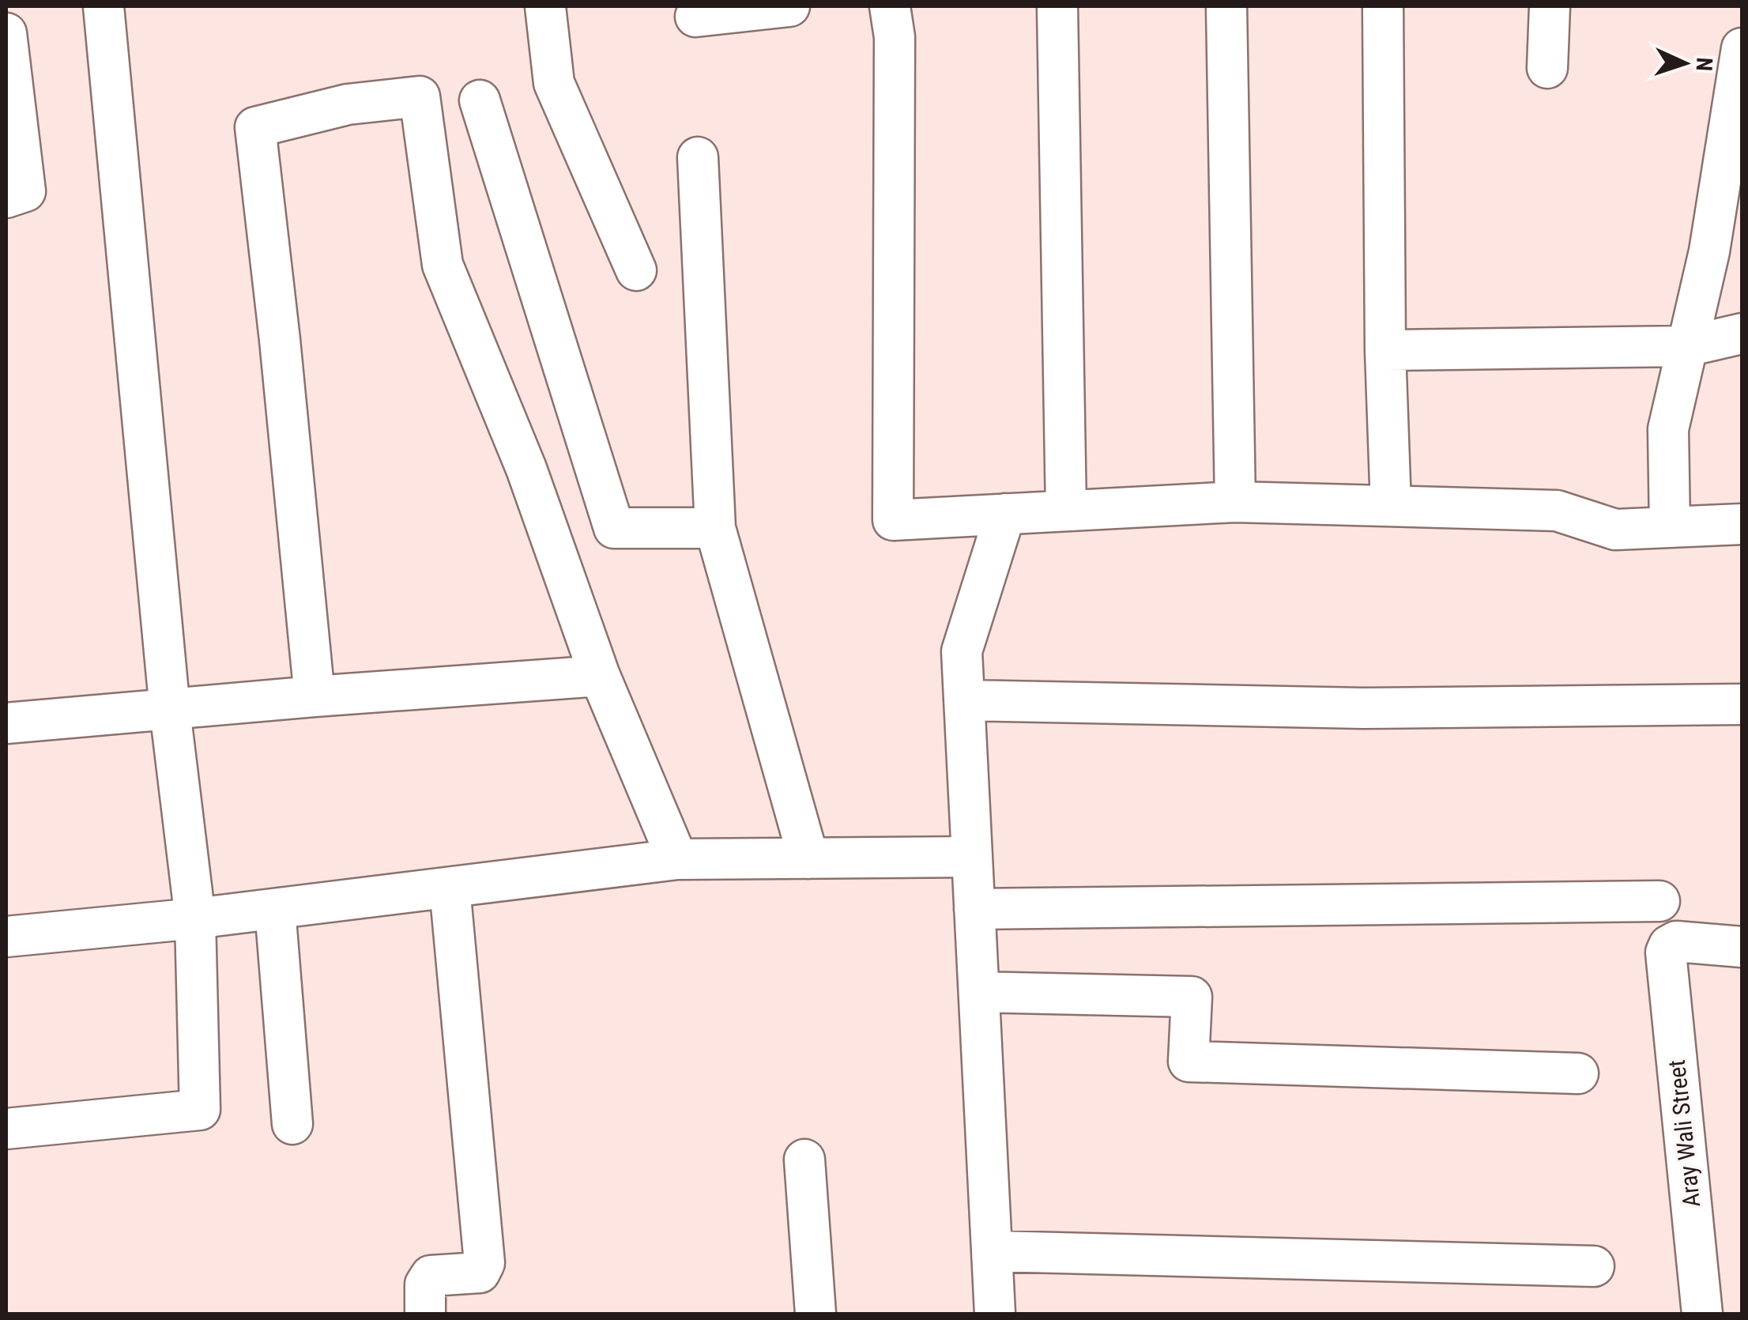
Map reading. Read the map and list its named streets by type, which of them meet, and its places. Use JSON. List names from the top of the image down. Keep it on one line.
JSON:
{"streets":{"street":["Aray Wali Street"]},"north":"right"}
